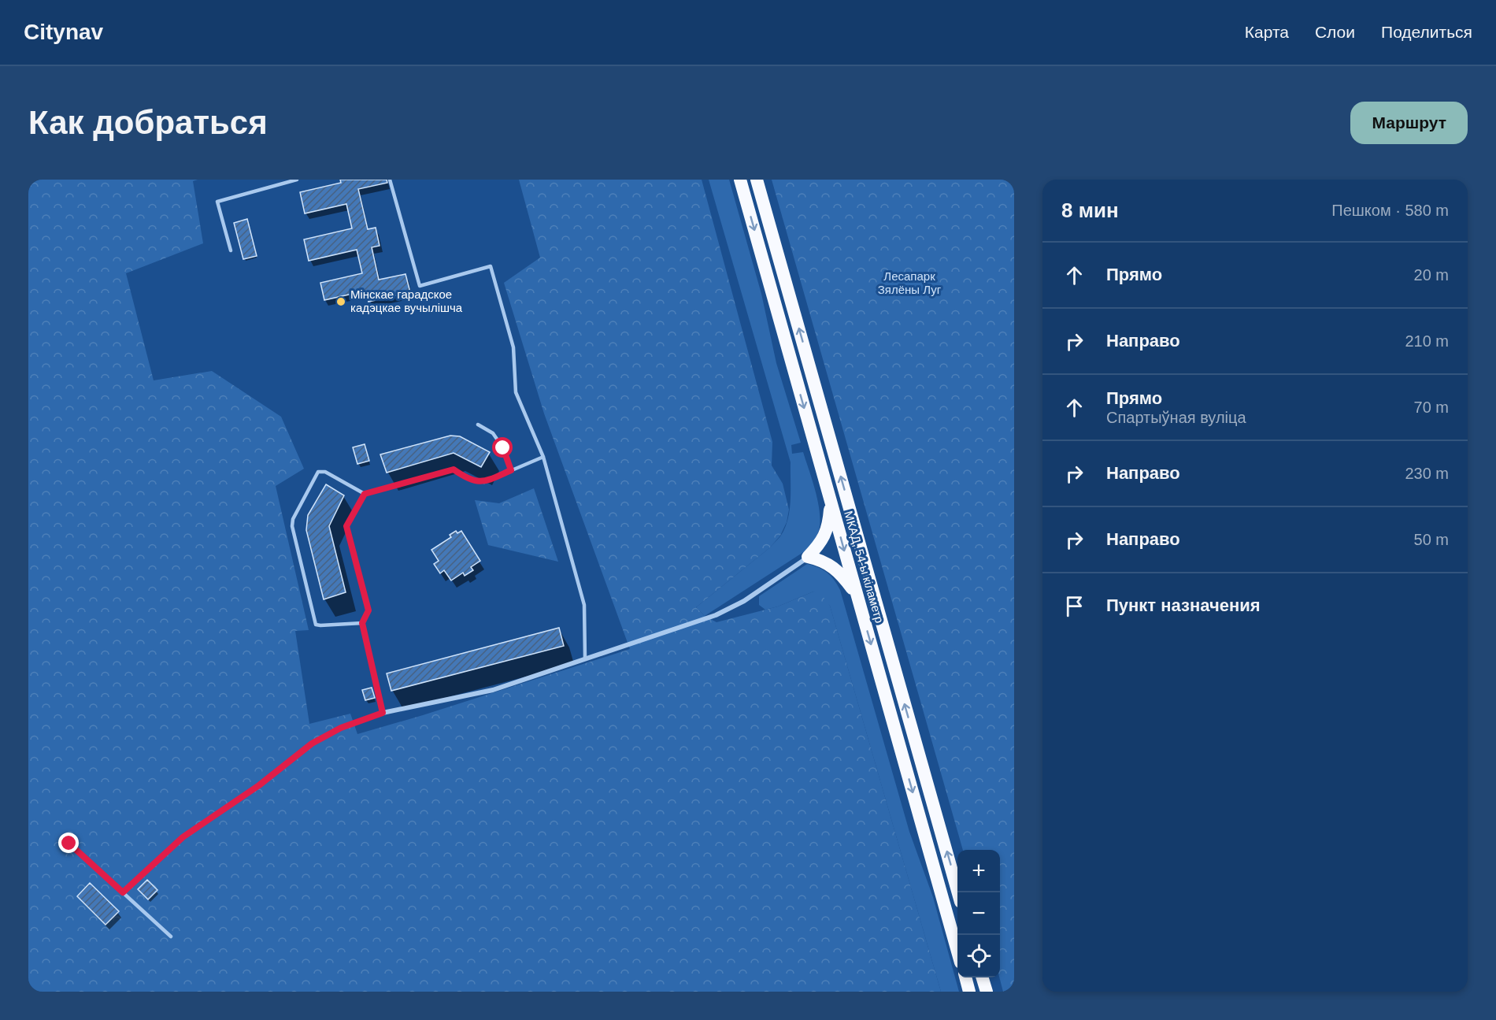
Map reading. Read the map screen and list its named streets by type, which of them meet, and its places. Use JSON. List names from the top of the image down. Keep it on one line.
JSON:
{"streets":{"highway":["МКАД, 54-ы кіламетр"]},"parks":["Лесапарк Зялёны Луг"],"places":["Мінскае гарадское кадэцкае вучылішча"],"page":{"header":"Citynav","nav":["Карта","Слои","Поделиться"],"buttons":"Маршрут","title":"Как добраться","heading":["8 мин","Пешком · 580 m"],"list":[["Прямо","20 m"],["Направо","210 m"],["Прямо","Спартыўная вуліца","70 m"],["Направо","230 m"],["Направо","50 m"],"Пункт назначения"],"map_buttons":["+","−"]}}
